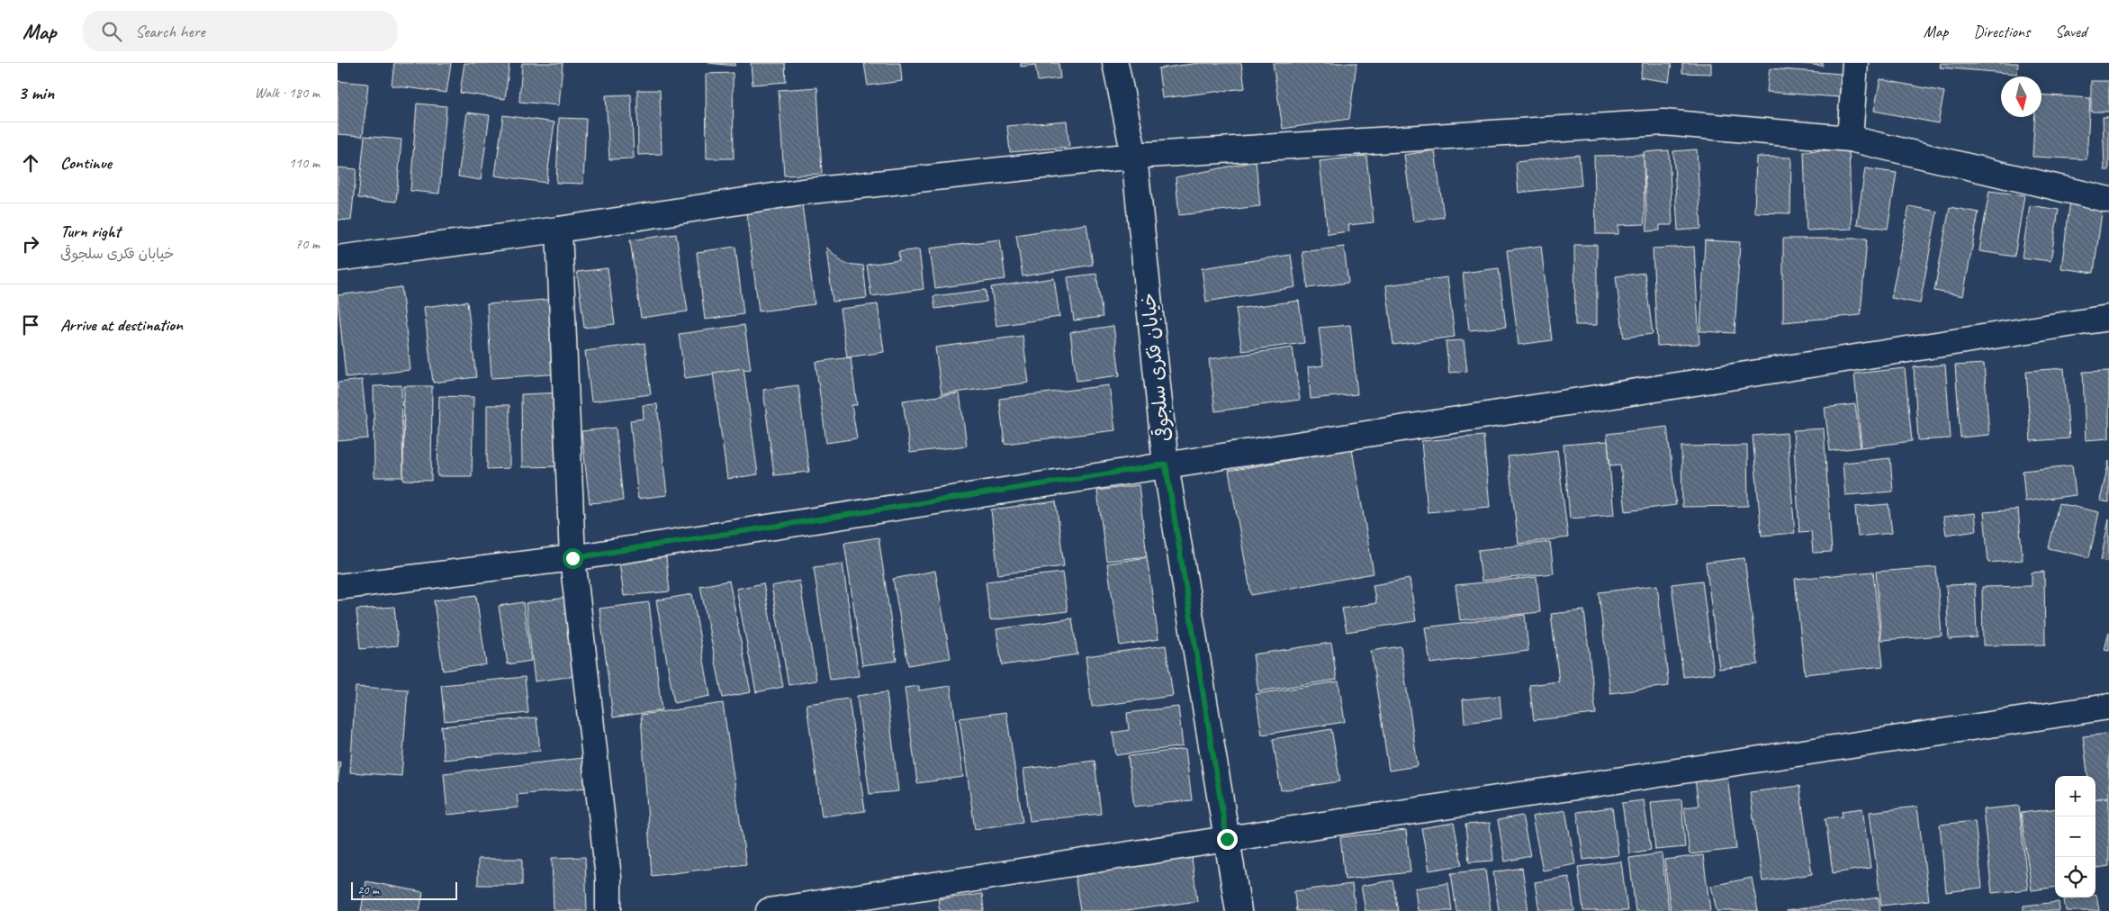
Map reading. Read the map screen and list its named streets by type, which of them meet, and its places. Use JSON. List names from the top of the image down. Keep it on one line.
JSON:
{"streets":{"street":["خیابان فکری سلجوقی"]},"scale_bar":"20 m","north":"bottom","page":{"header":"Map","search":"Search here","nav":["Map","Directions","Saved"],"heading":["3 min","Walk · 180 m"],"list":[["Continue","110 m"],["Turn right","خیابان فکری سلجوقی","70 m"],"Arrive at destination"],"map_buttons":["+","−"],"scale":"20 m"}}
